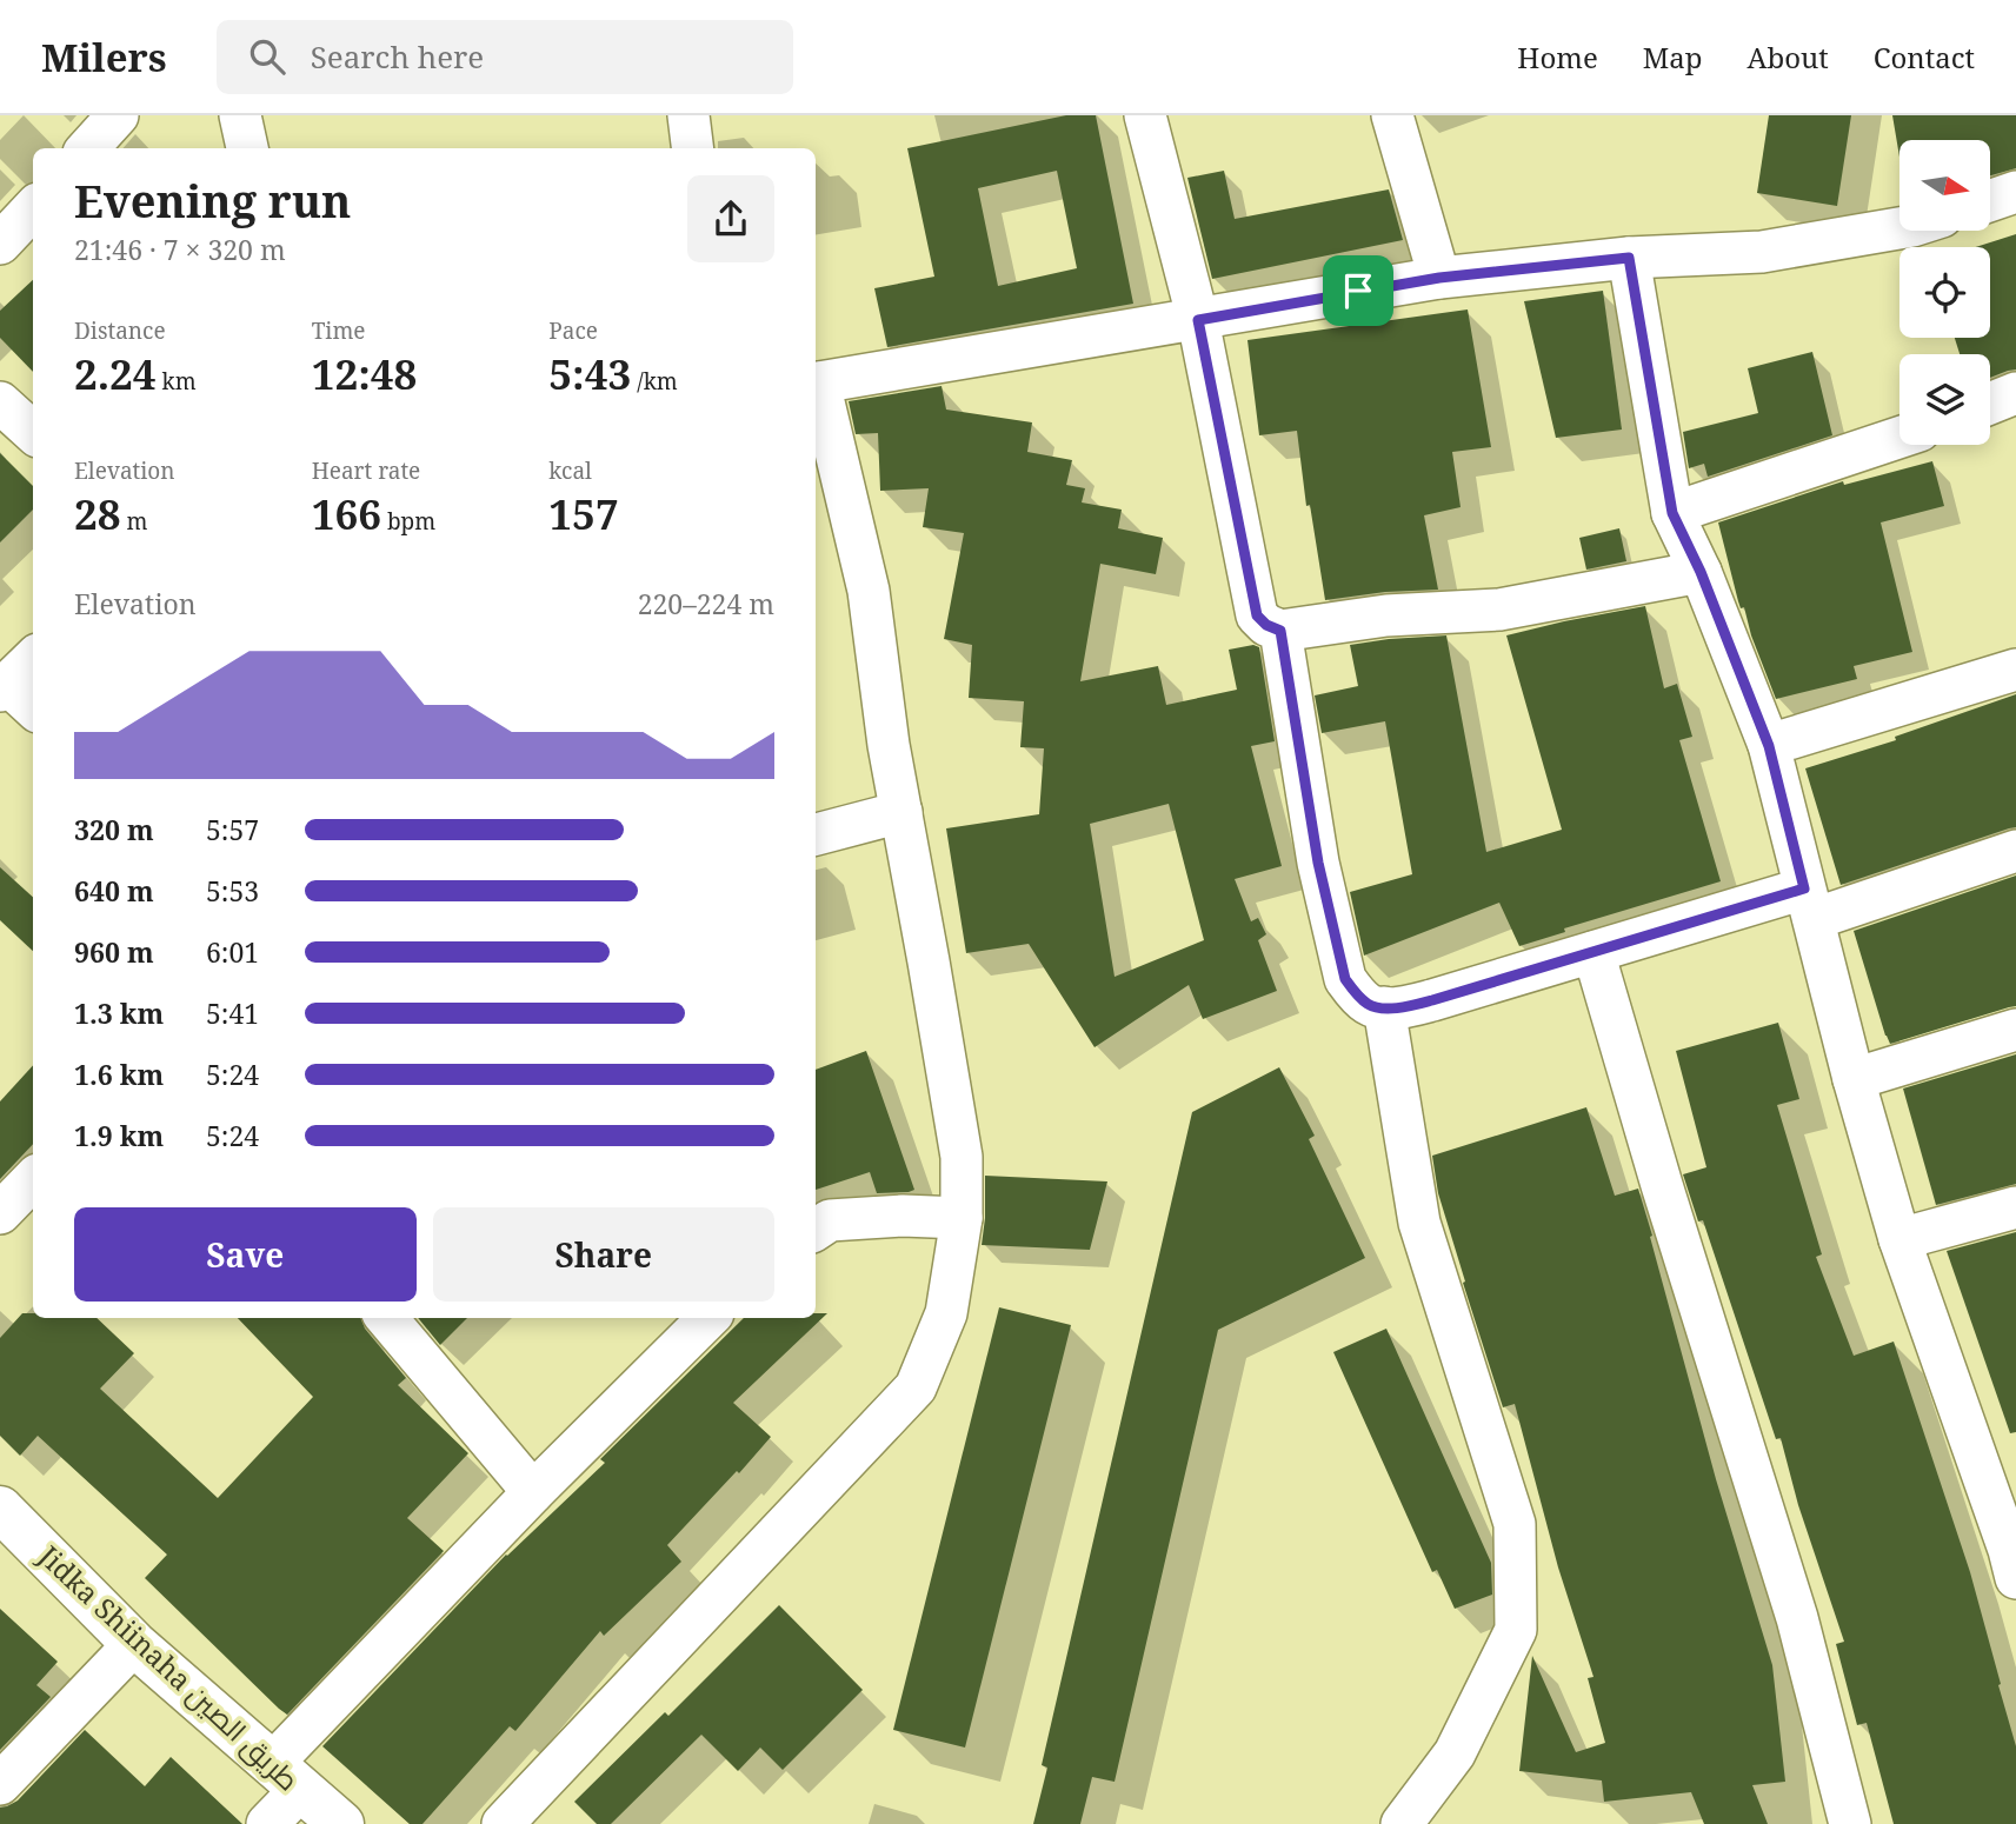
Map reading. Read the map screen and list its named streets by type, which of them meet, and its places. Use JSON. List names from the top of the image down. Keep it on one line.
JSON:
{"streets":{"main road":["Jidka Shiinaha طريق الصين"]},"north":"right","page":{"header":"Milers","search":"Search here","nav":["Home","Map","About","Contact"],"heading":["Evening run","21:46 · 7 × 320 m"],"stats":[["Distance","2.24 km"],["Time","12:48"],["Pace","5:43 /km"],["Elevation","28 m"],["Heart rate","166 bpm"],["kcal","157"]],"chart":["Elevation","220–224 m"],"list":[{"name":"320 m","note":"5:57"},{"name":"640 m","note":"5:53"},{"name":"960 m","note":"6:01"},{"name":"1.3 km","note":"5:41"},{"name":"1.6 km","note":"5:24"},{"name":"1.9 km","note":"5:24"}],"buttons":["Save","Share"]}}
